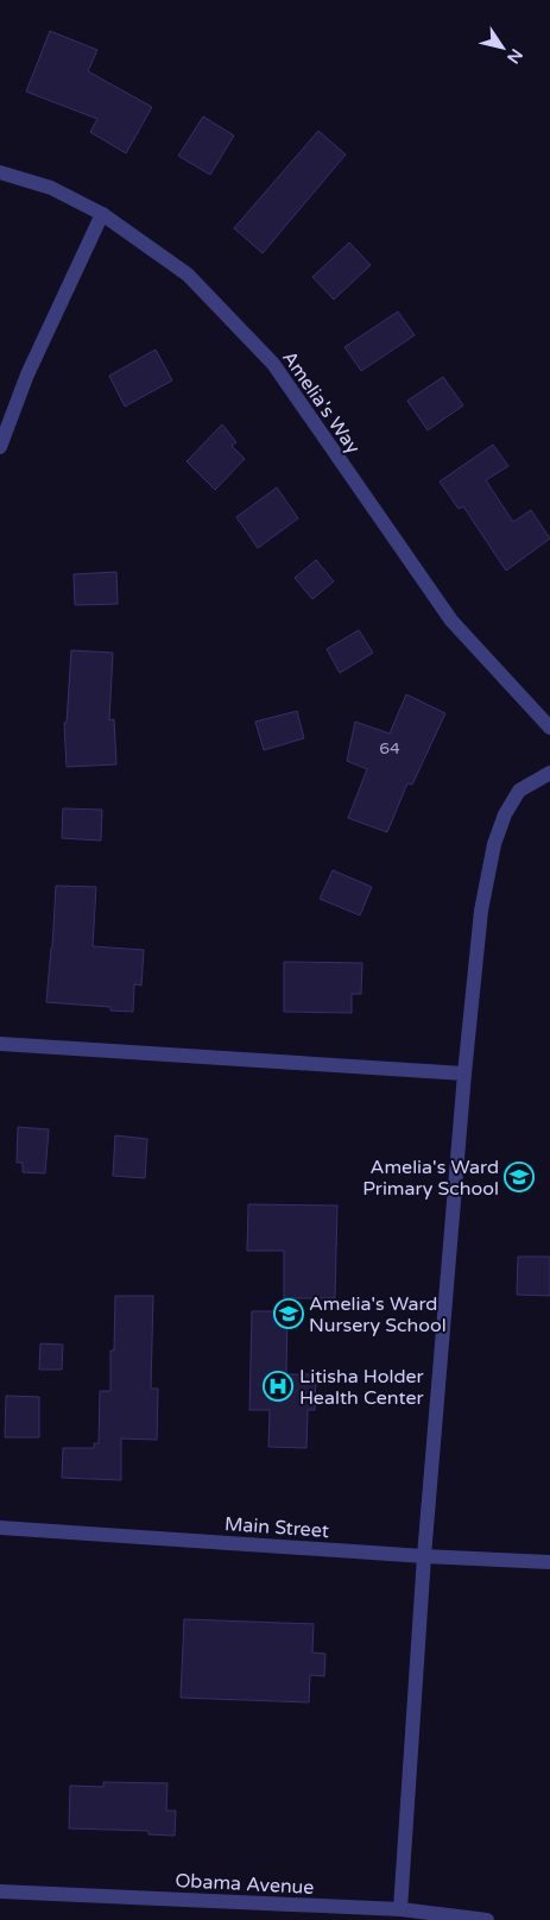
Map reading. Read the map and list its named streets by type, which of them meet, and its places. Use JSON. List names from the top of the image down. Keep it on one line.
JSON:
{"streets":{"street":["Amelia's Way","Main Street","Obama Avenue"]},"places":{"school or university":["Amelia's Ward Primary School","Amelia's Ward Nursery School"],"hospital":["Litisha Holder Health Center"]},"house_numbers":["64"],"north":"bottom right"}
